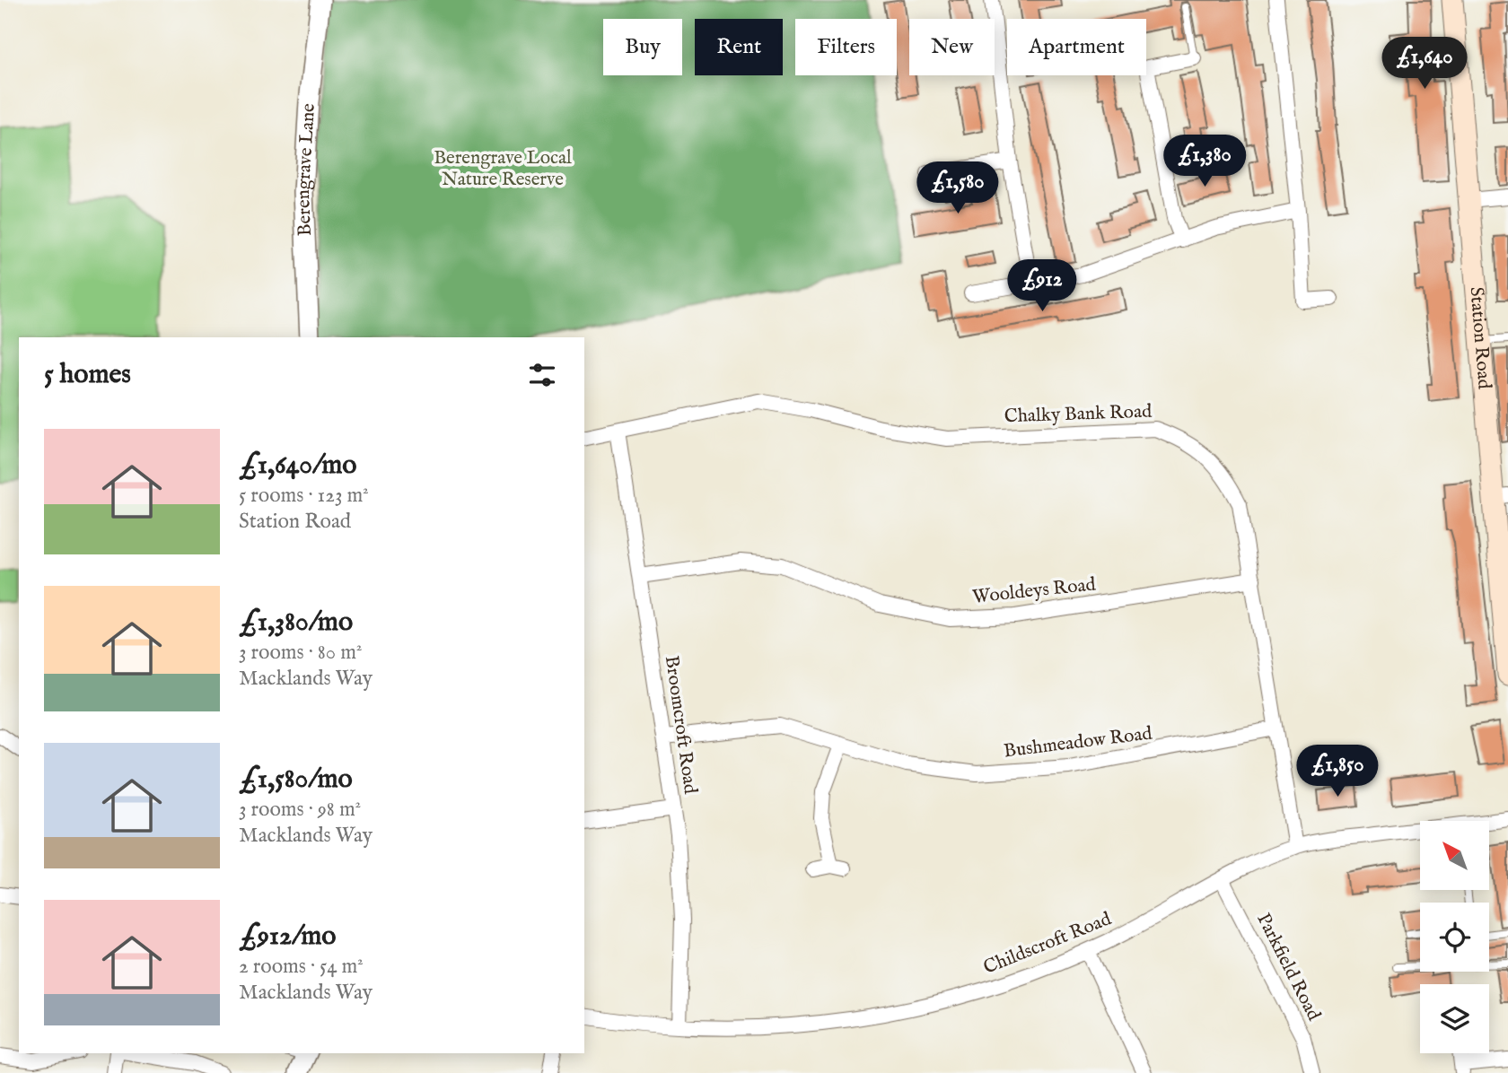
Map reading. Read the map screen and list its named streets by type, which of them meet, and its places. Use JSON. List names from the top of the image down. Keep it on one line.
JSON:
{"streets":{"main road":["Station Road"],"street":["Berengrave Lane","Chalky Bank Road","Wooldeys Road","Broomcroft Road","Bushmeadow Road","Childscroft Road","Parkfield Road"]},"crossings":[["Chalky Bank Road","Wooldeys Road"],["Chalky Bank Road","Broomcroft Road"],["Chalky Bank Road","Bushmeadow Road"],["Chalky Bank Road","Childscroft Road"],["Wooldeys Road","Broomcroft Road"],["Broomcroft Road","Bushmeadow Road"],["Broomcroft Road","Childscroft Road"],["Childscroft Road","Parkfield Road"]],"parks":["Berengrave Local Nature Reserve"],"north":"top left","page":{"chip":["Buy","Rent","Filters","New","Apartment"],"price":["£1,640","£1,380","£1,580","£912","£1,850"],"heading":"5 homes","list":[{"name":"£1,640/mo","note":"5 rooms · 123 m² · Station Road"},{"name":"£1,380/mo","note":"3 rooms · 80 m² · Macklands Way"},{"name":"£1,580/mo","note":"3 rooms · 98 m² · Macklands Way"},{"name":"£912/mo","note":"2 rooms · 54 m² · Macklands Way"}]}}
